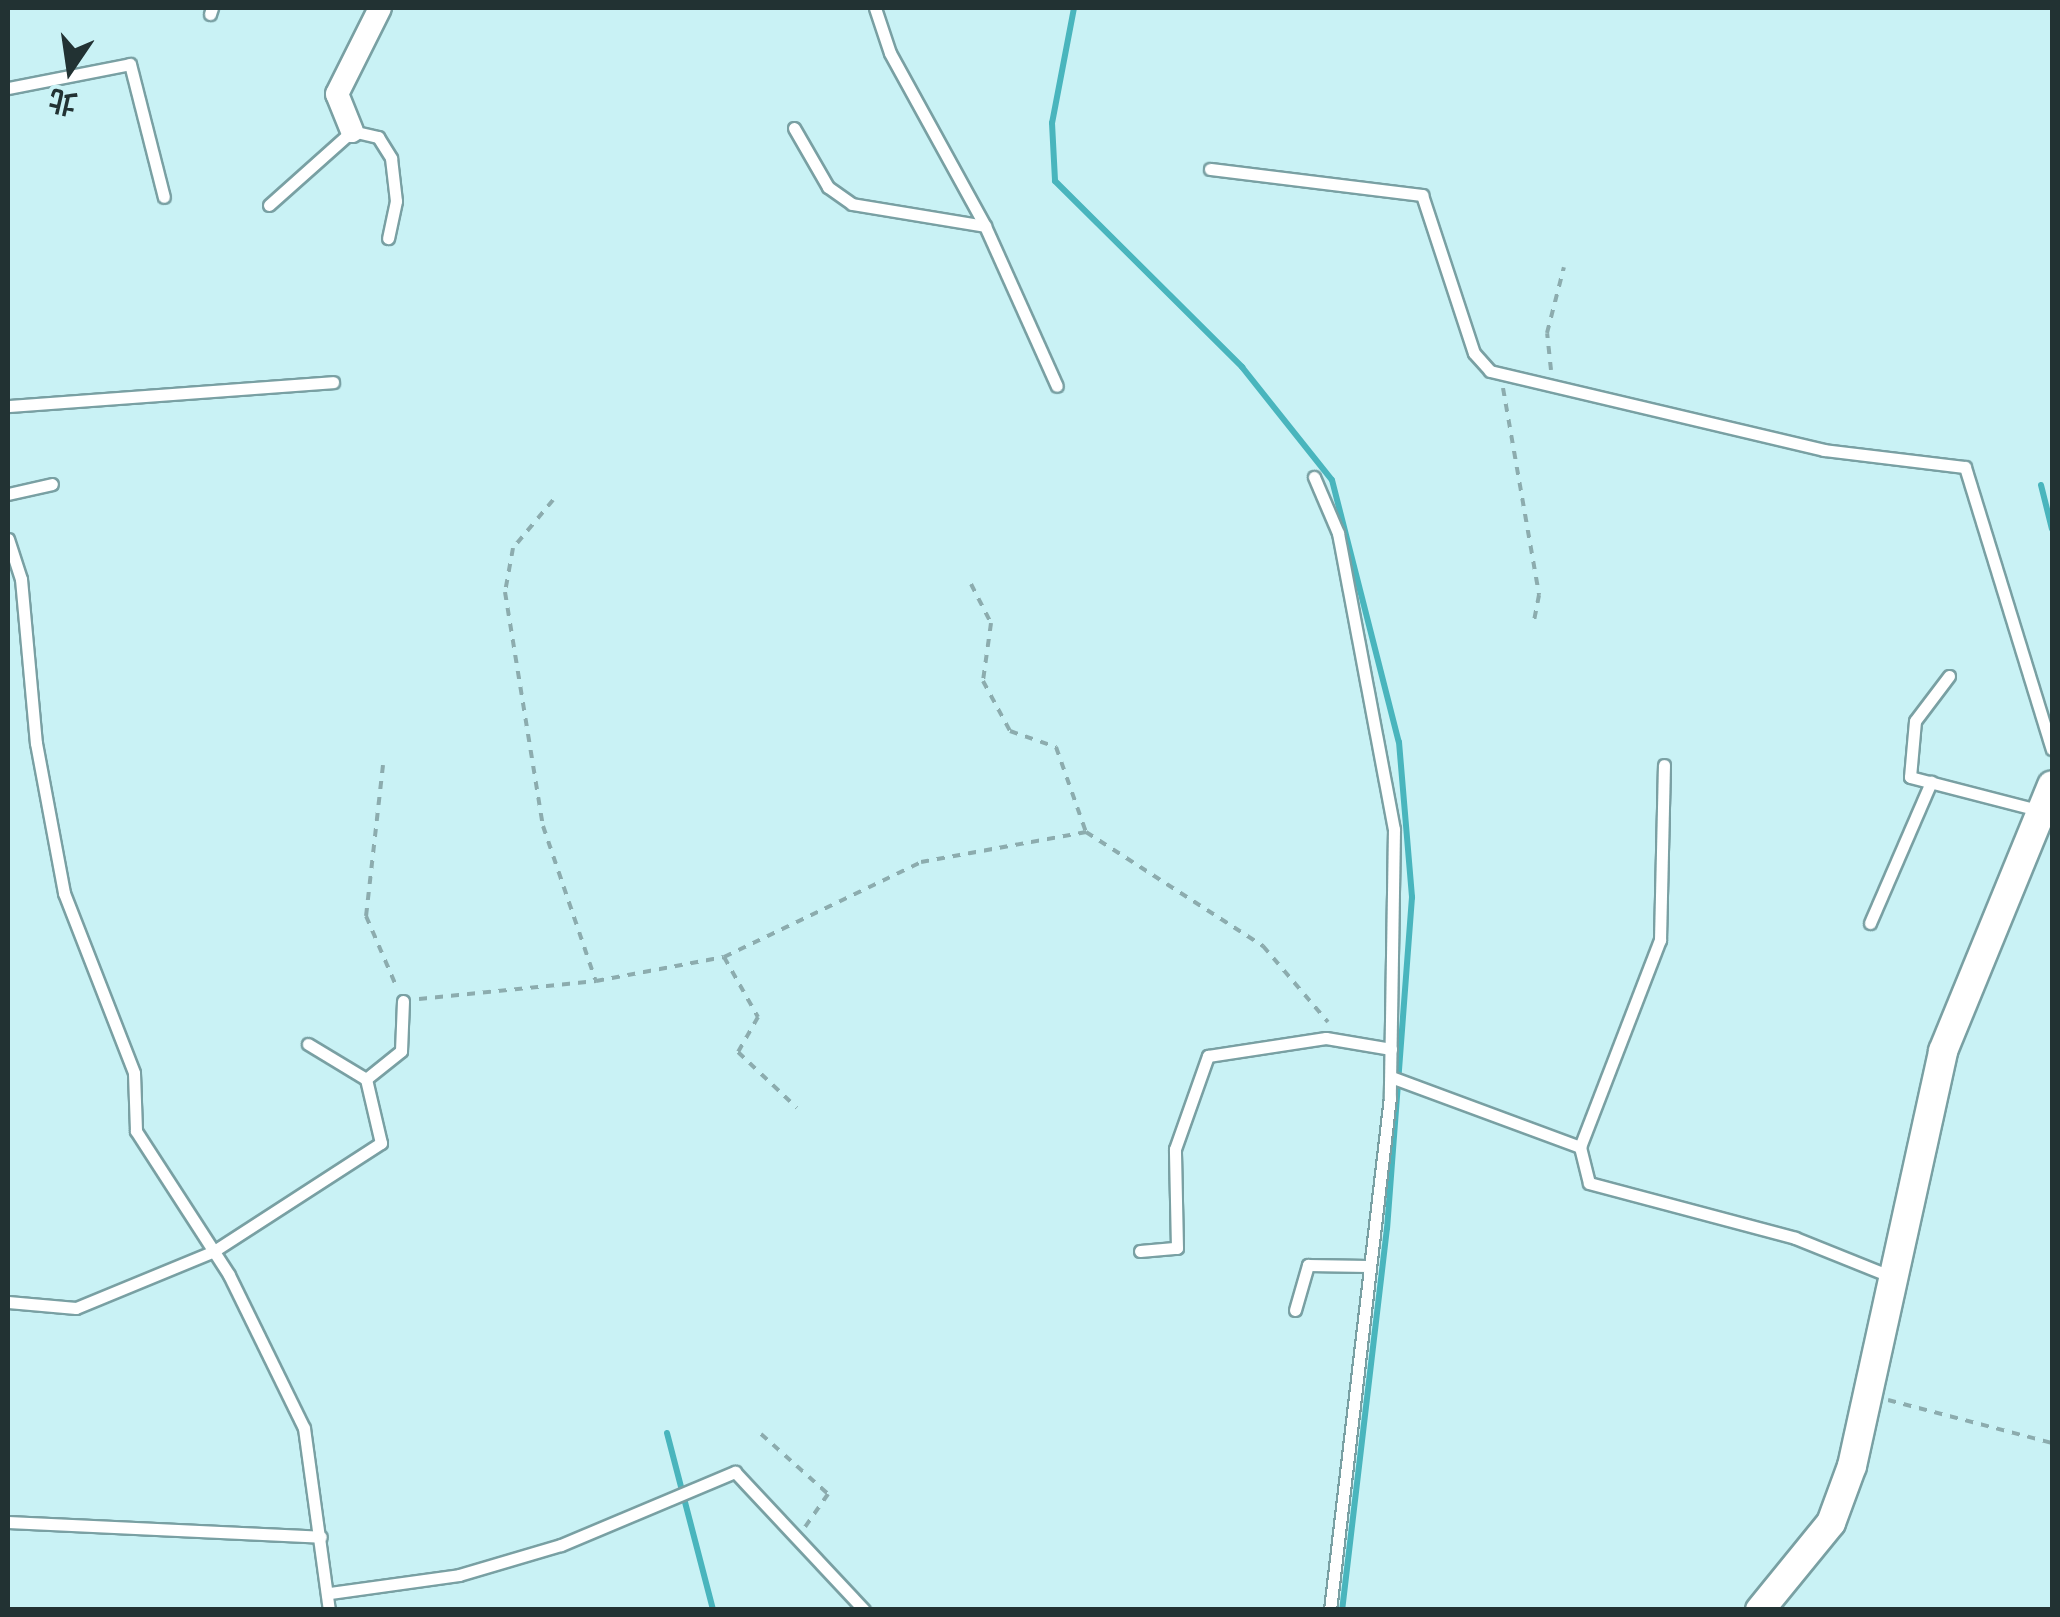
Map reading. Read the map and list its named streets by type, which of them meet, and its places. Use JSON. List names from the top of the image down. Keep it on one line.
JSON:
{"north":"bottom"}
